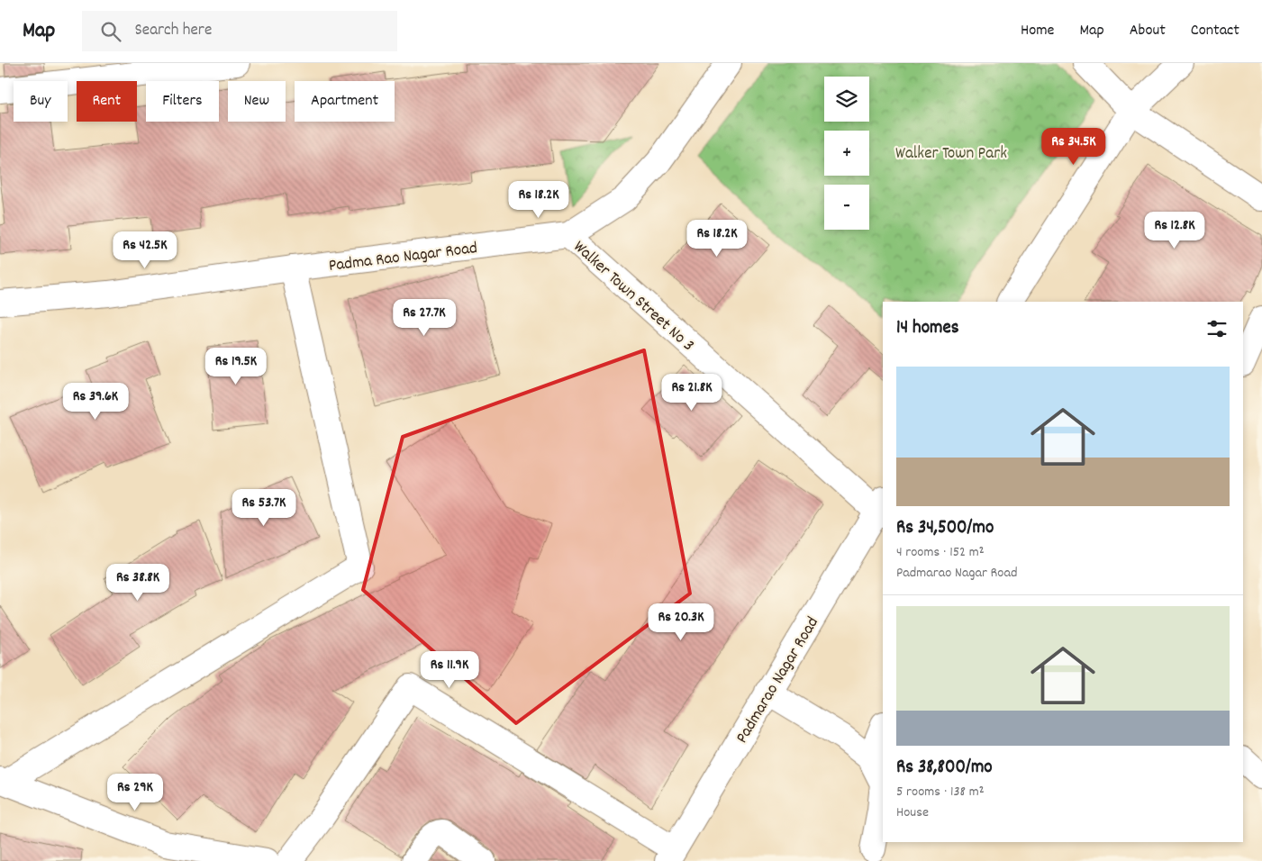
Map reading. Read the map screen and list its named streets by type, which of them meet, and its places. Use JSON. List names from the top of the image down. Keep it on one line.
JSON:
{"streets":{"street":["Padma Rao Nagar Road","Walker Town Street No 3","Padmarao Nagar Road"]},"crossings":[["Padma Rao Nagar Road","Walker Town Street No 3"],["Walker Town Street No 3","Padmarao Nagar Road"]],"parks":["Walker Town Park"],"page":{"header":"Map","search":"Search here","nav":["Home","Map","About","Contact"],"map_buttons":["+","−"],"chip":["Buy","Rent","Filters","New","Apartment"],"price":["Rs 34.5K","Rs 18.2K","Rs 12.8K","Rs 18.2K","Rs 42.5K","Rs 27.7K","Rs 19.5K","Rs 21.8K","Rs 39.6K","Rs 53.7K","Rs 38.8K","Rs 20.3K","Rs 11.9K","Rs 29K"],"heading":"14 homes","list":[{"name":"Rs 34,500/mo","note":"4 rooms · 152 m² · Padmarao Nagar Road"},{"name":"Rs 38,800/mo","note":"5 rooms · 138 m² · House"}]}}
